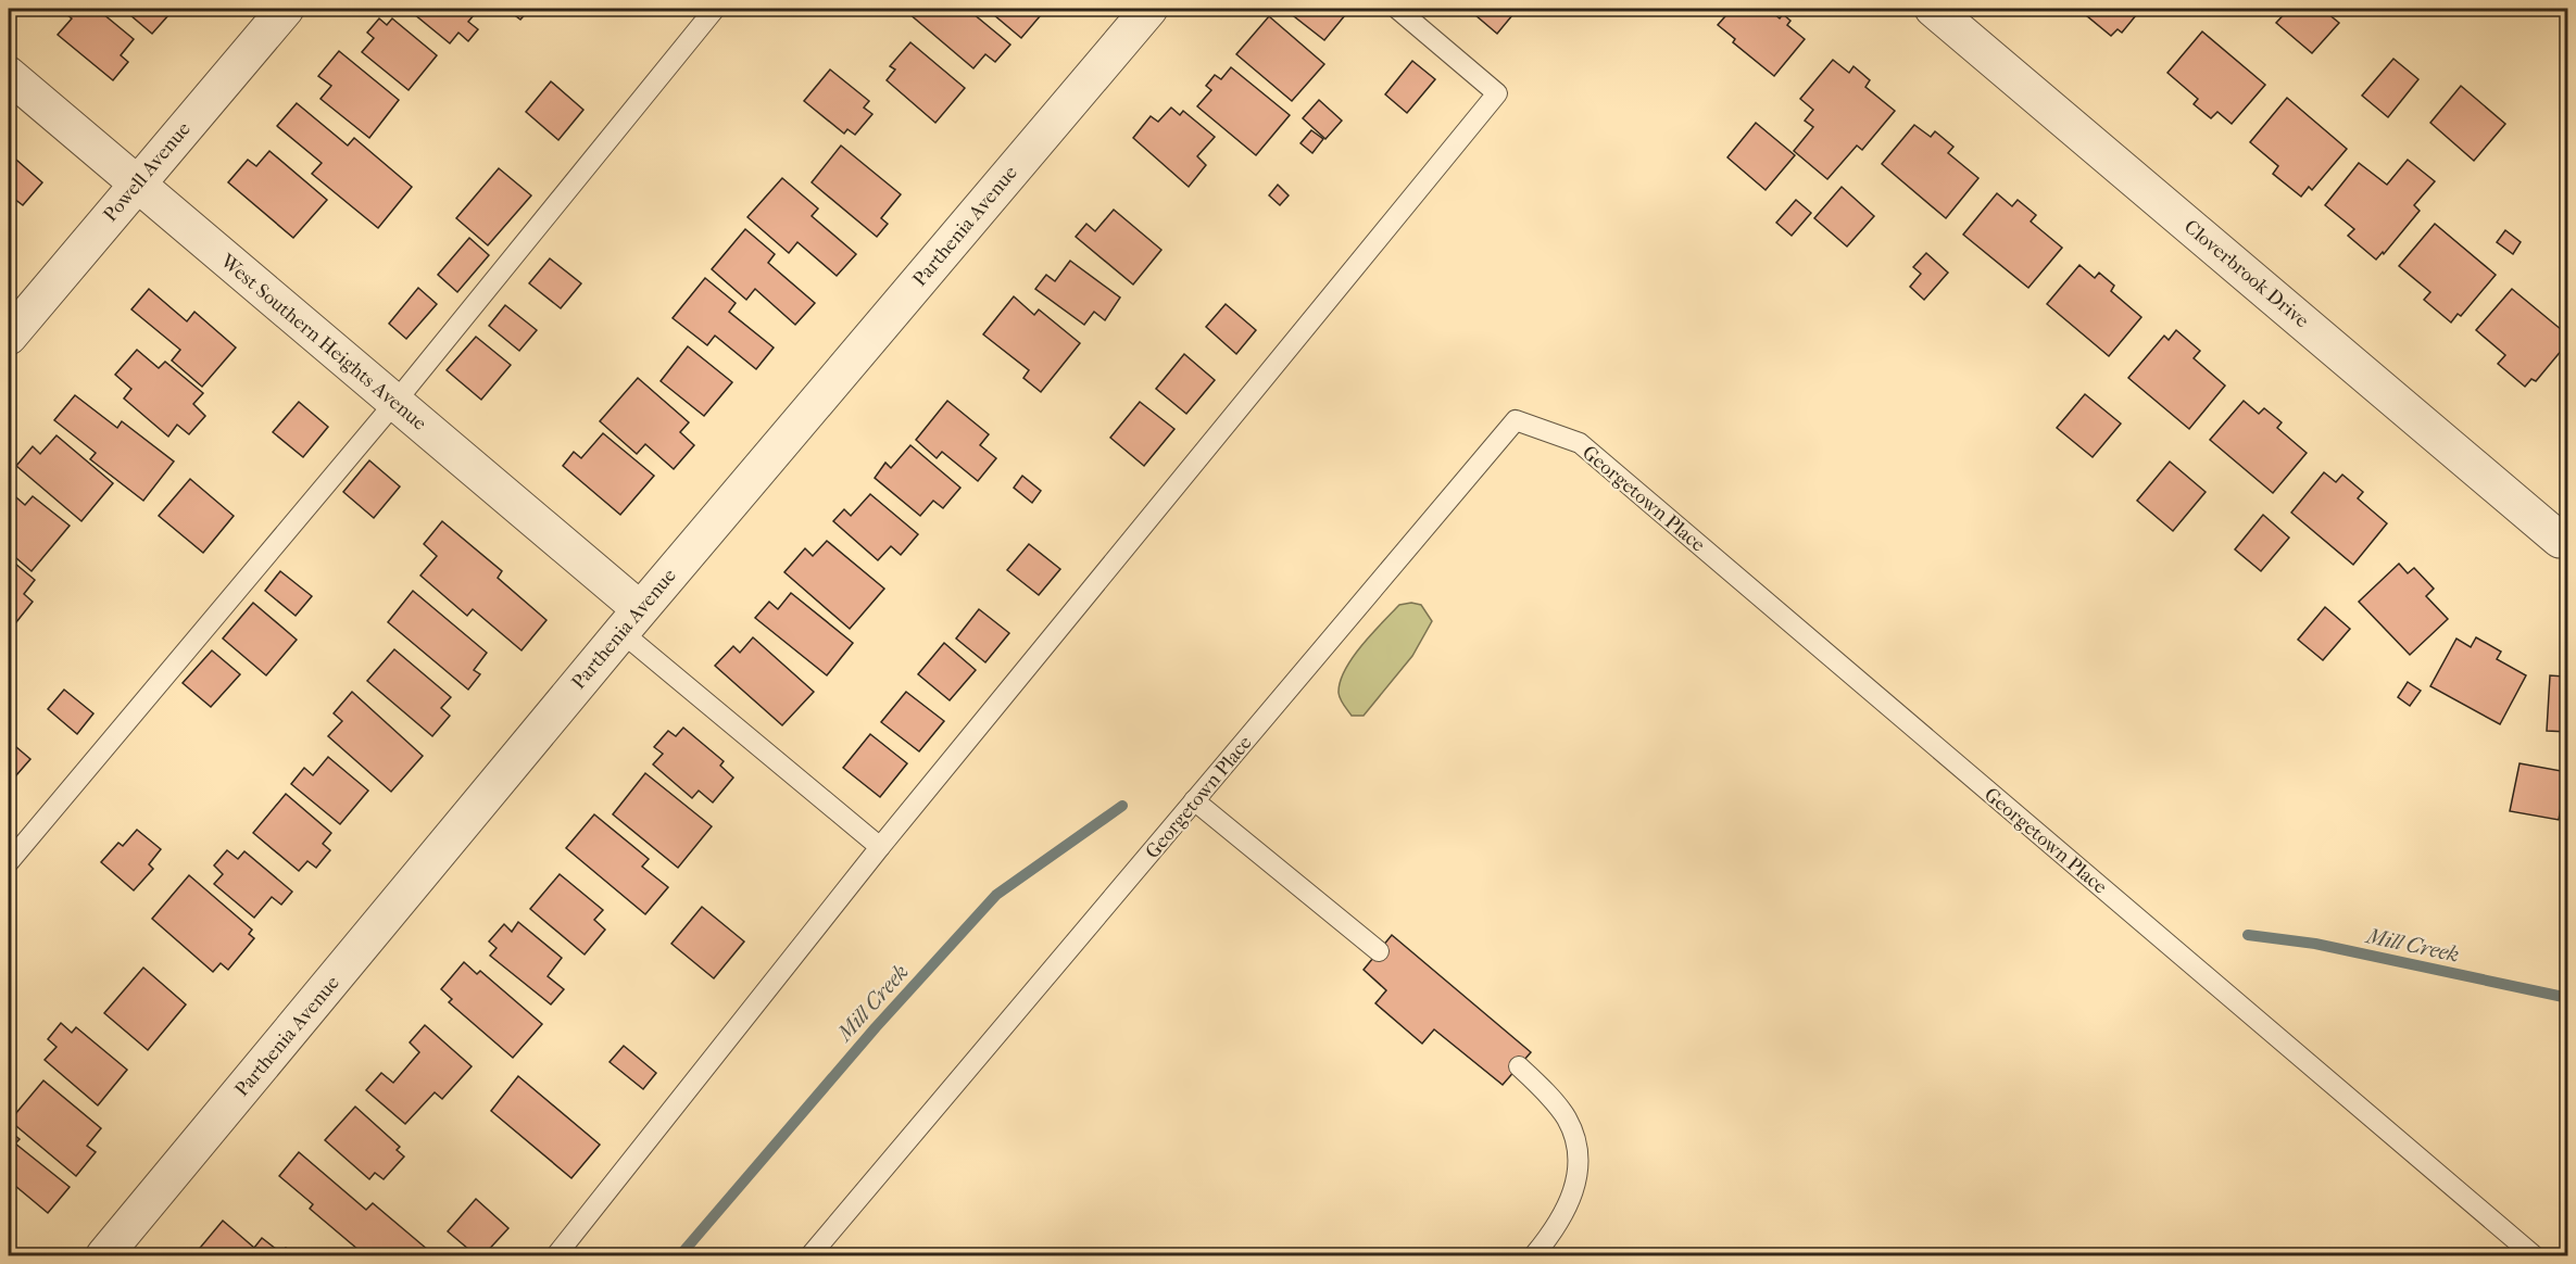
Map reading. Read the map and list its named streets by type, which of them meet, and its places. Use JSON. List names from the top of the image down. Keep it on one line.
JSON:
{"streets":{"street":["Powell Avenue","Parthenia Avenue","Cloverbrook Drive","West Southern Heights Avenue"],"lane":["Georgetown Place"]},"crossings":[["Powell Avenue","West Southern Heights Avenue"],["Parthenia Avenue","West Southern Heights Avenue"]],"water":["Mill Creek"]}
